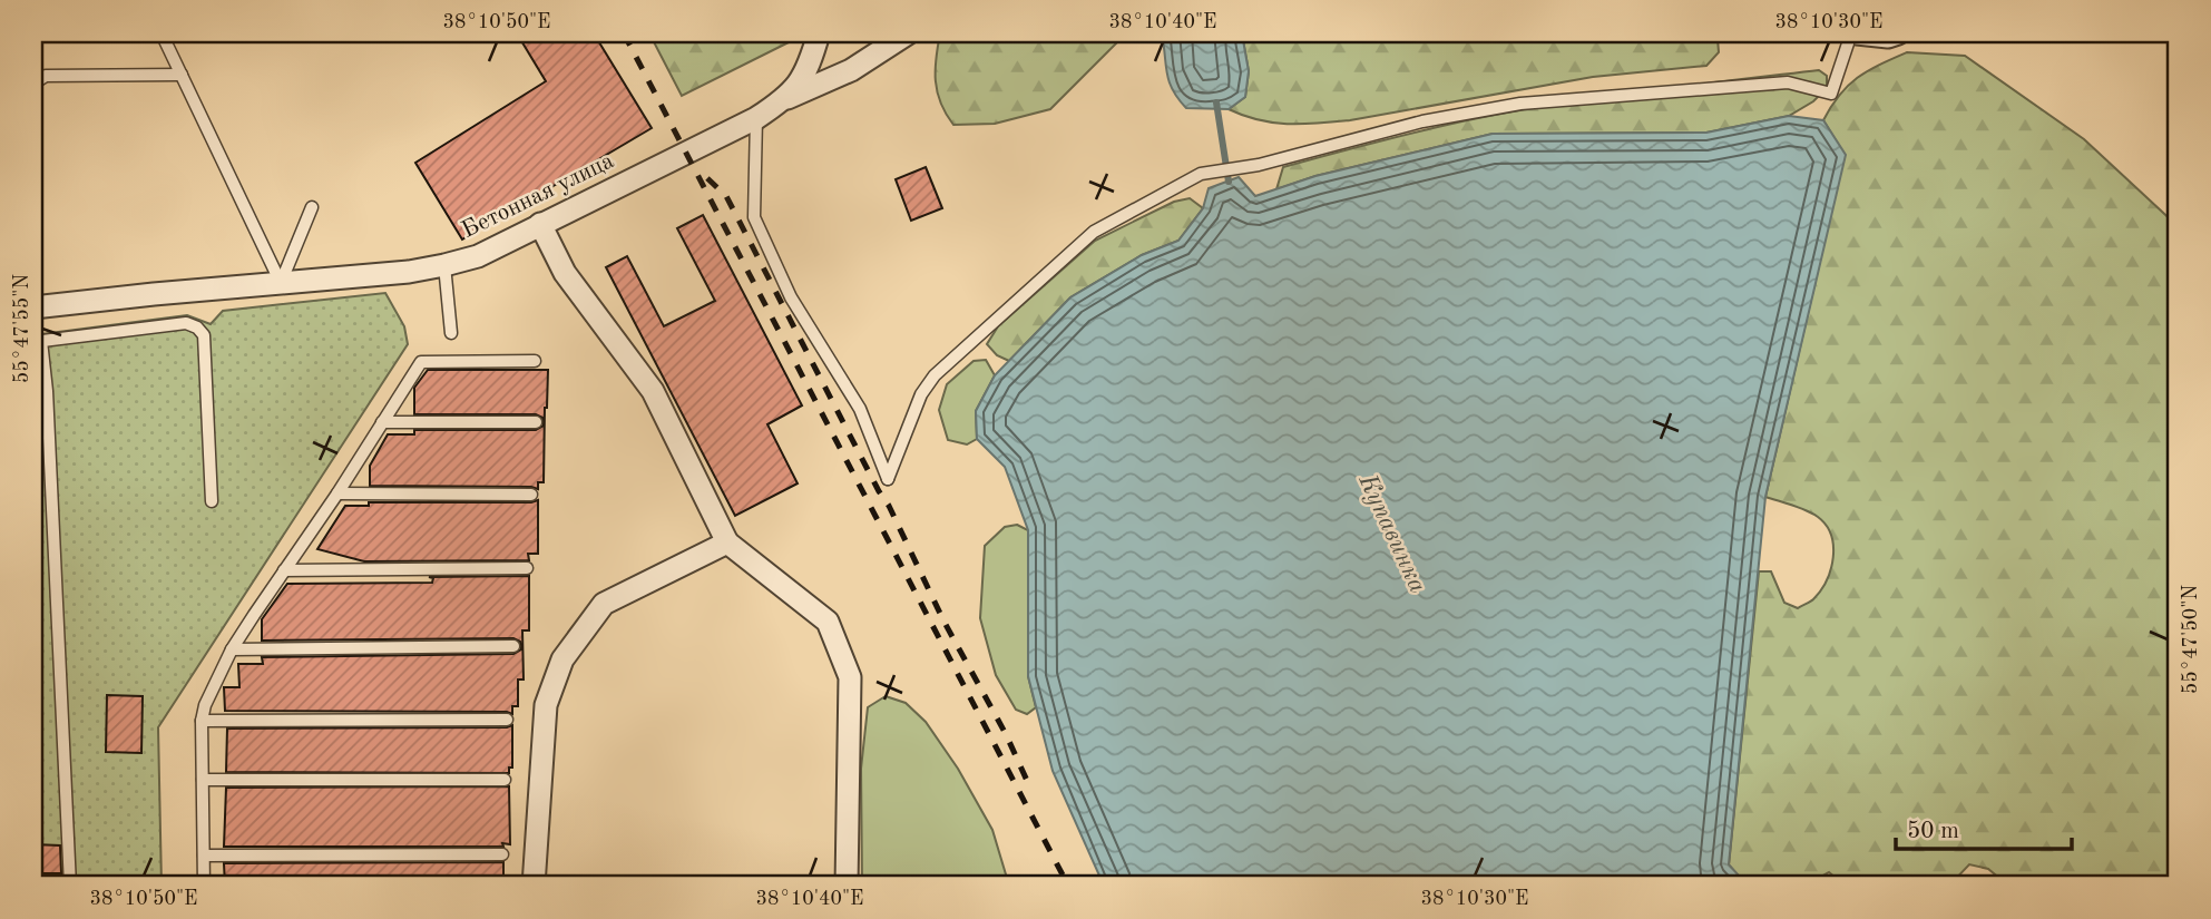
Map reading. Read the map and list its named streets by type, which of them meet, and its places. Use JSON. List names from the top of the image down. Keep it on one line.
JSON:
{"streets":{"street":["Бетонная улица"]},"water":["Купавинка"],"scale_bar":"50 m","coordinates":["38°10'50\"E","38°10'40\"E","38°10'30\"E","55°47'55\"N","55°47'50\"N"]}
